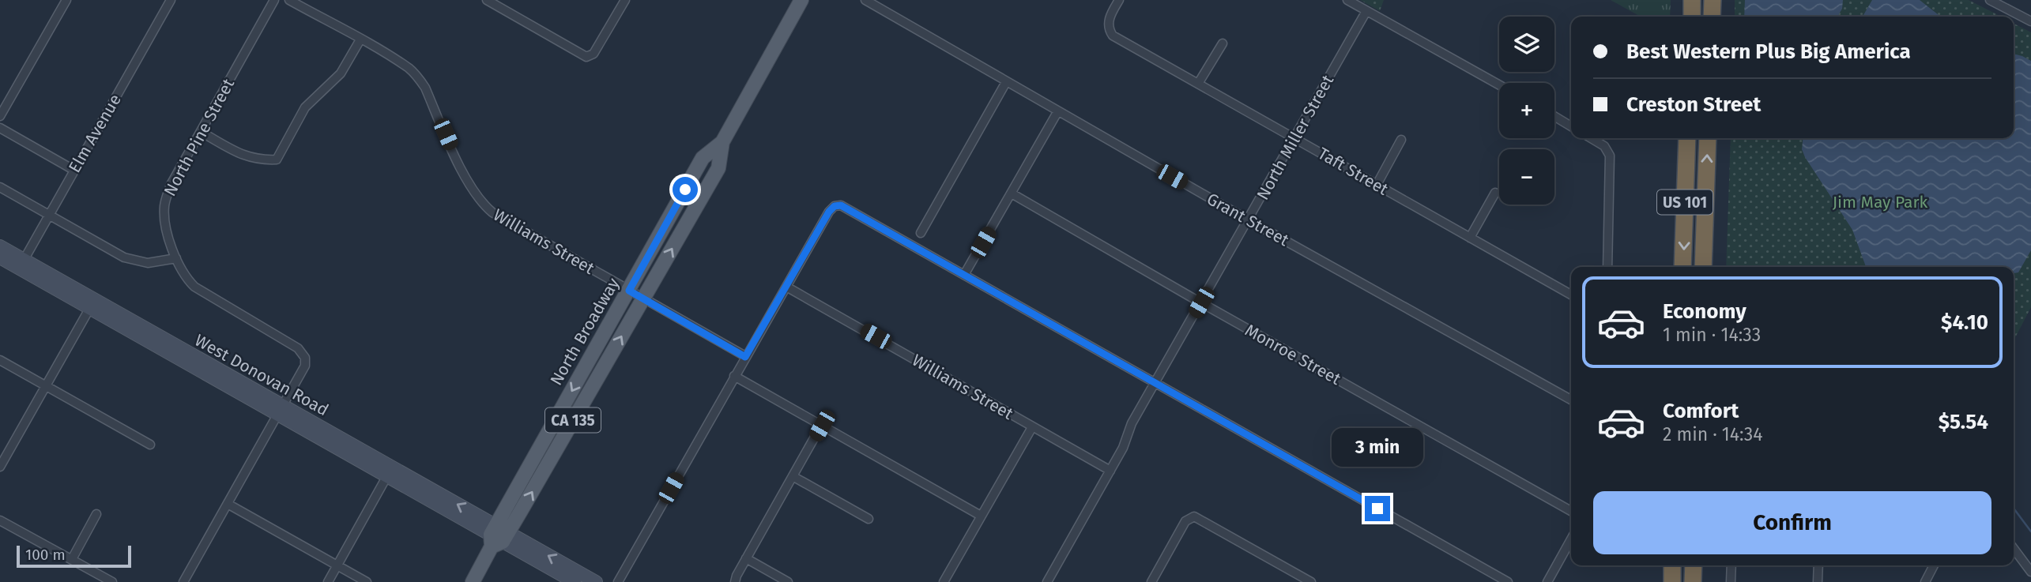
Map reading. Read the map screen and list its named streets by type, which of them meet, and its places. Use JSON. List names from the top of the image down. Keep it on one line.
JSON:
{"streets":{"highway":["US 101"],"main road":["North Broadway","West Donovan Road","CA 135"],"street":["Elm Avenue","North Pine Street","North Miller Street","Taft Street","Grant Street","Williams Street","Monroe Street"]},"crossings":[["Elm Avenue","West Donovan Road"],["North Pine Street","West Donovan Road"],["North Miller Street","Taft Street"],["North Miller Street","Grant Street"],["North Miller Street","Williams Street"],["North Miller Street","Monroe Street"],["Williams Street","North Broadway"],["North Broadway","West Donovan Road"]],"parks":["Jim May Park"],"scale_bar":"100 m","page":{"map_buttons":["+","−"],"banner":["Best Western Plus Big America","Creston Street"],"list":[{"name":"Economy","note":"1 min · 14:33","value":"$4.10"},{"name":"Comfort","note":"2 min · 14:34","value":"$5.54"}],"bubble":"3 min","buttons":"Confirm","scale":"100 m"}}
